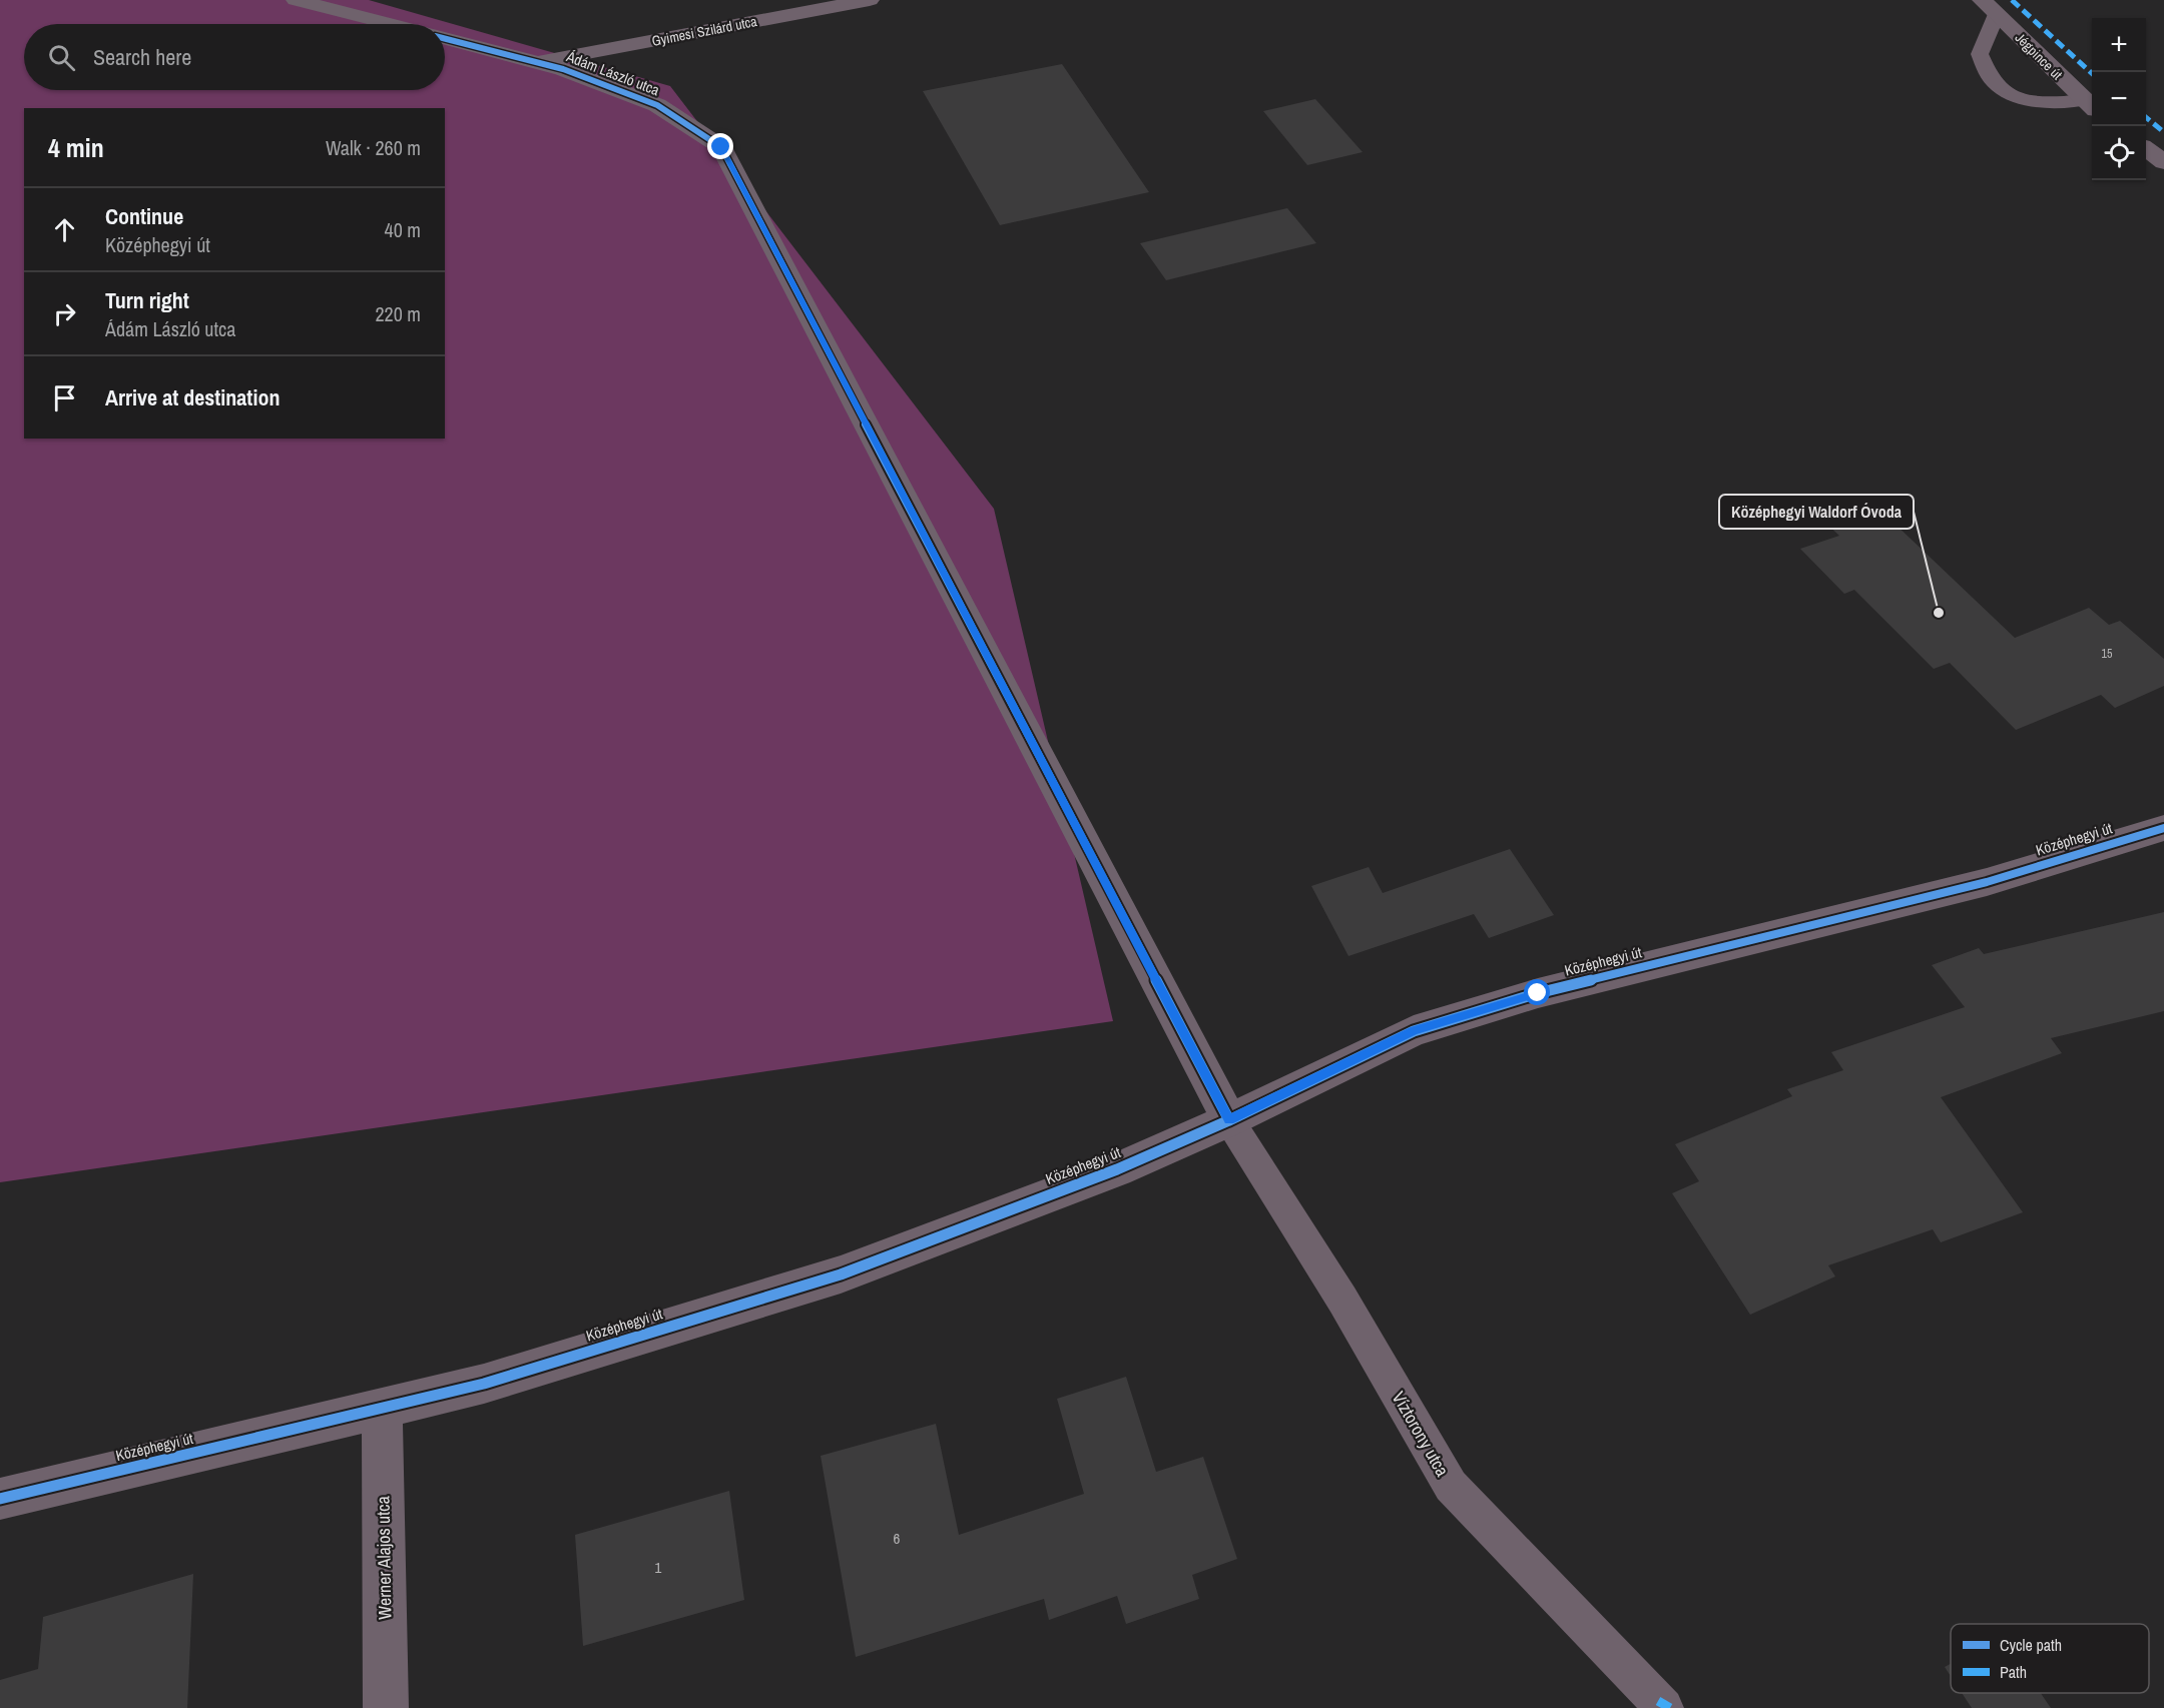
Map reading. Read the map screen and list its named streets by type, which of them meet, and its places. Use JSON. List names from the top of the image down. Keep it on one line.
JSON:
{"streets":{"street":["Gyimesi Szilárd utca","Jégpince út","Ádám László utca","Középhegyi út","Werner Alajos utca"],"lane":["Víztorony utca"]},"crossings":[["Gyimesi Szilárd utca","Ádám László utca"],["Ádám László utca","Középhegyi út"],["Ádám László utca","Víztorony utca"],["Középhegyi út","Víztorony utca"],["Középhegyi út","Werner Alajos utca"]],"places":["Középhegyi Waldorf Óvoda"],"house_numbers":["15","6","1"],"legend":["Cycle path","Path"],"page":{"map_buttons":["+","−"],"search":"Search here","heading":["4 min","Walk · 260 m"],"list":[["Continue","Középhegyi út","40 m"],["Turn right","Ádám László utca","220 m"],"Arrive at destination"]}}
